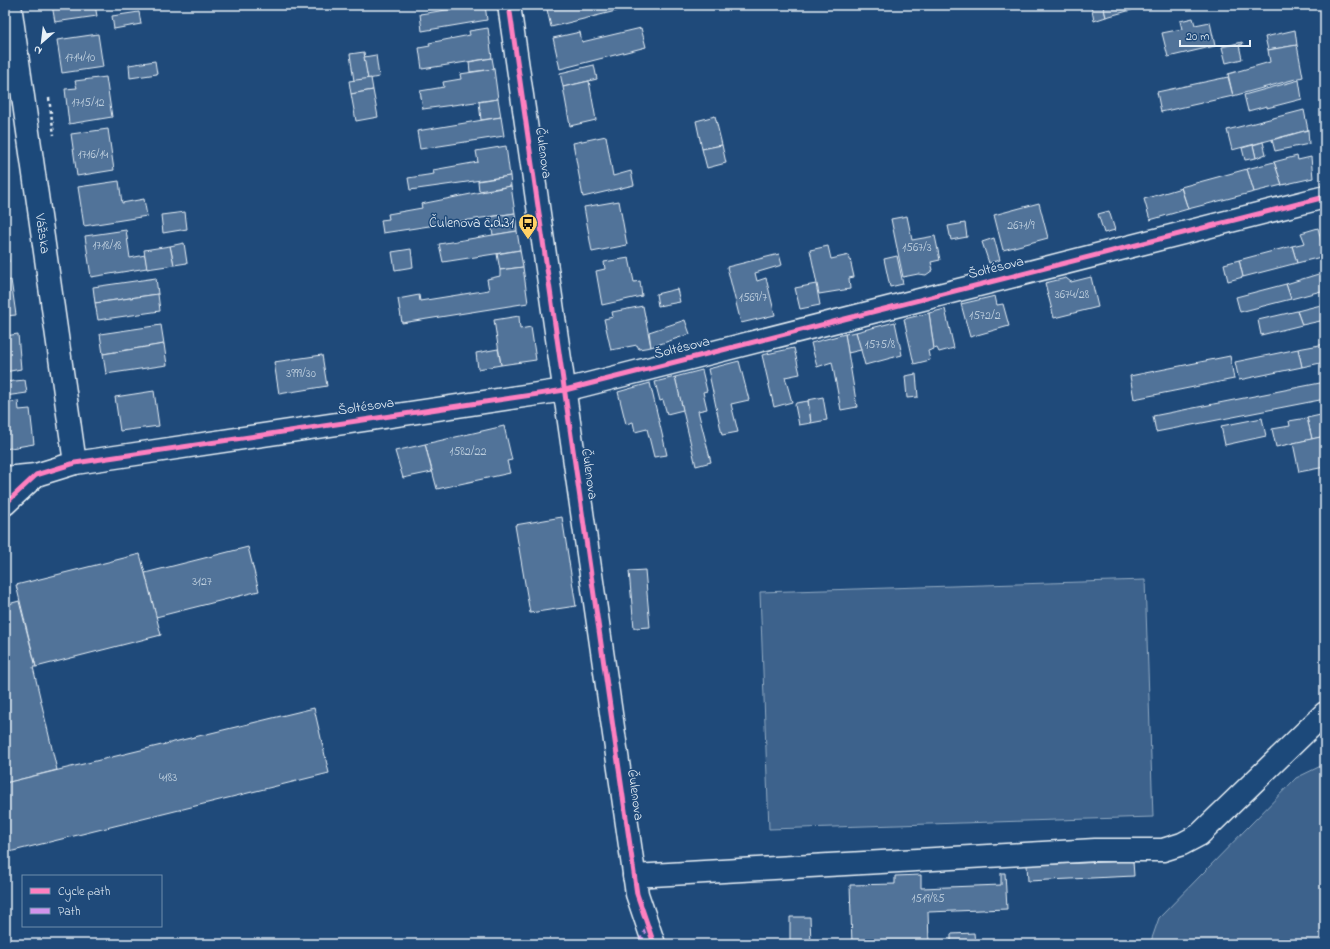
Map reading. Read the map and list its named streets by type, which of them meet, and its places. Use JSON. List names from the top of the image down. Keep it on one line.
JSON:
{"streets":{"street":["Čulenova","Vážska","Šoltésova"]},"crossings":[["Čulenova","Šoltésova"],["Vážska","Šoltésova"]],"places":{"bus stop":["Čulenova č.d.31"]},"house_numbers":["1714/10","1715/12","1716/14","2671/9","1718/18","1567/3","3674/28","1569/7","1572/2","1575/8","3999/30","1582/22","3127","4183","1519/85"],"legend":["Cycle path","Path"],"scale_bar":"20 m","north":"bottom left"}
